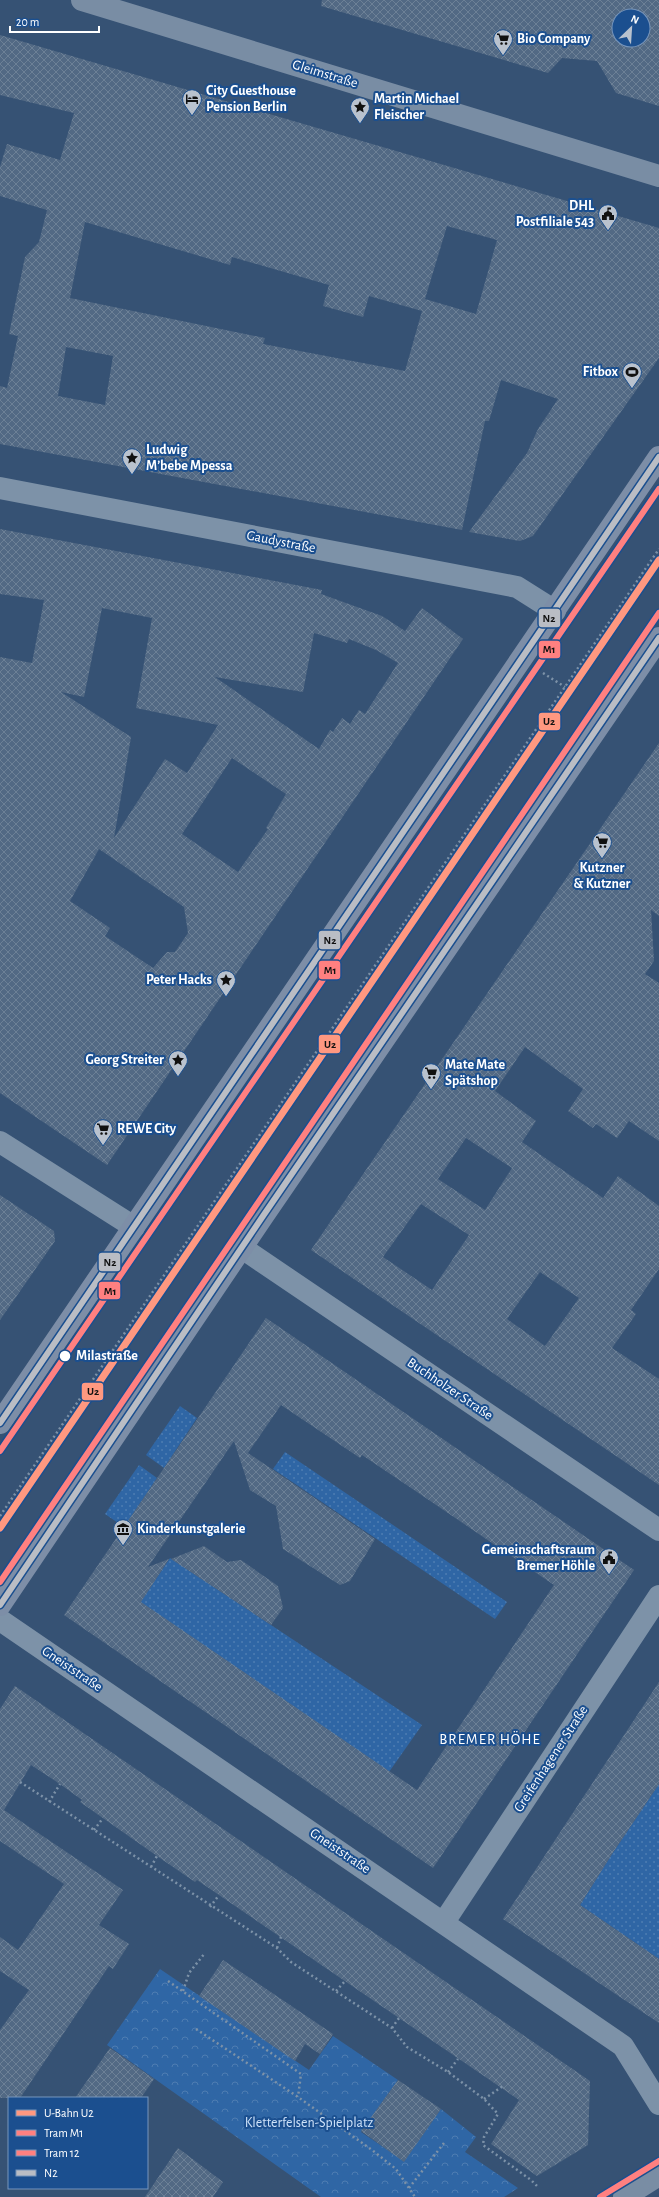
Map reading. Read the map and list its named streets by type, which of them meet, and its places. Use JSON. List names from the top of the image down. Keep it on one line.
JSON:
{"streets":{"street":["Gleimstraße","Gaudystraße","Buchholzer Straße","Gneiststraße","Greifenhagener Straße"]},"crossings":[["Gneiststraße","Greifenhagener Straße"]],"districts":["BREMER HÖHE"],"parks":["Kletterfelsen-Spielplatz"],"places":{"supermarket":["Bio Company","Kutzner & Kutzner","Mate Mate Spätshop","REWE City"],"hotel":["City Guesthouse Pension Berlin"],"place":["Martin Michael Fleischer","Ludwig M’bebe Mpessa","Peter Hacks","Georg Streiter"],"public building":["DHL Postfiliale 543","Gemeinschaftsraum Bremer Höhle"],"sports":["Fitbox"],"other":["Milastraße"],"museum":["Kinderkunstgalerie"]},"lines":["transit line N2","tram line M1","metro line U2","tram line 12"],"legend":["U-Bahn U2","Tram M1","Tram 12","N2"],"scale_bar":"20 m","north":"top right"}
